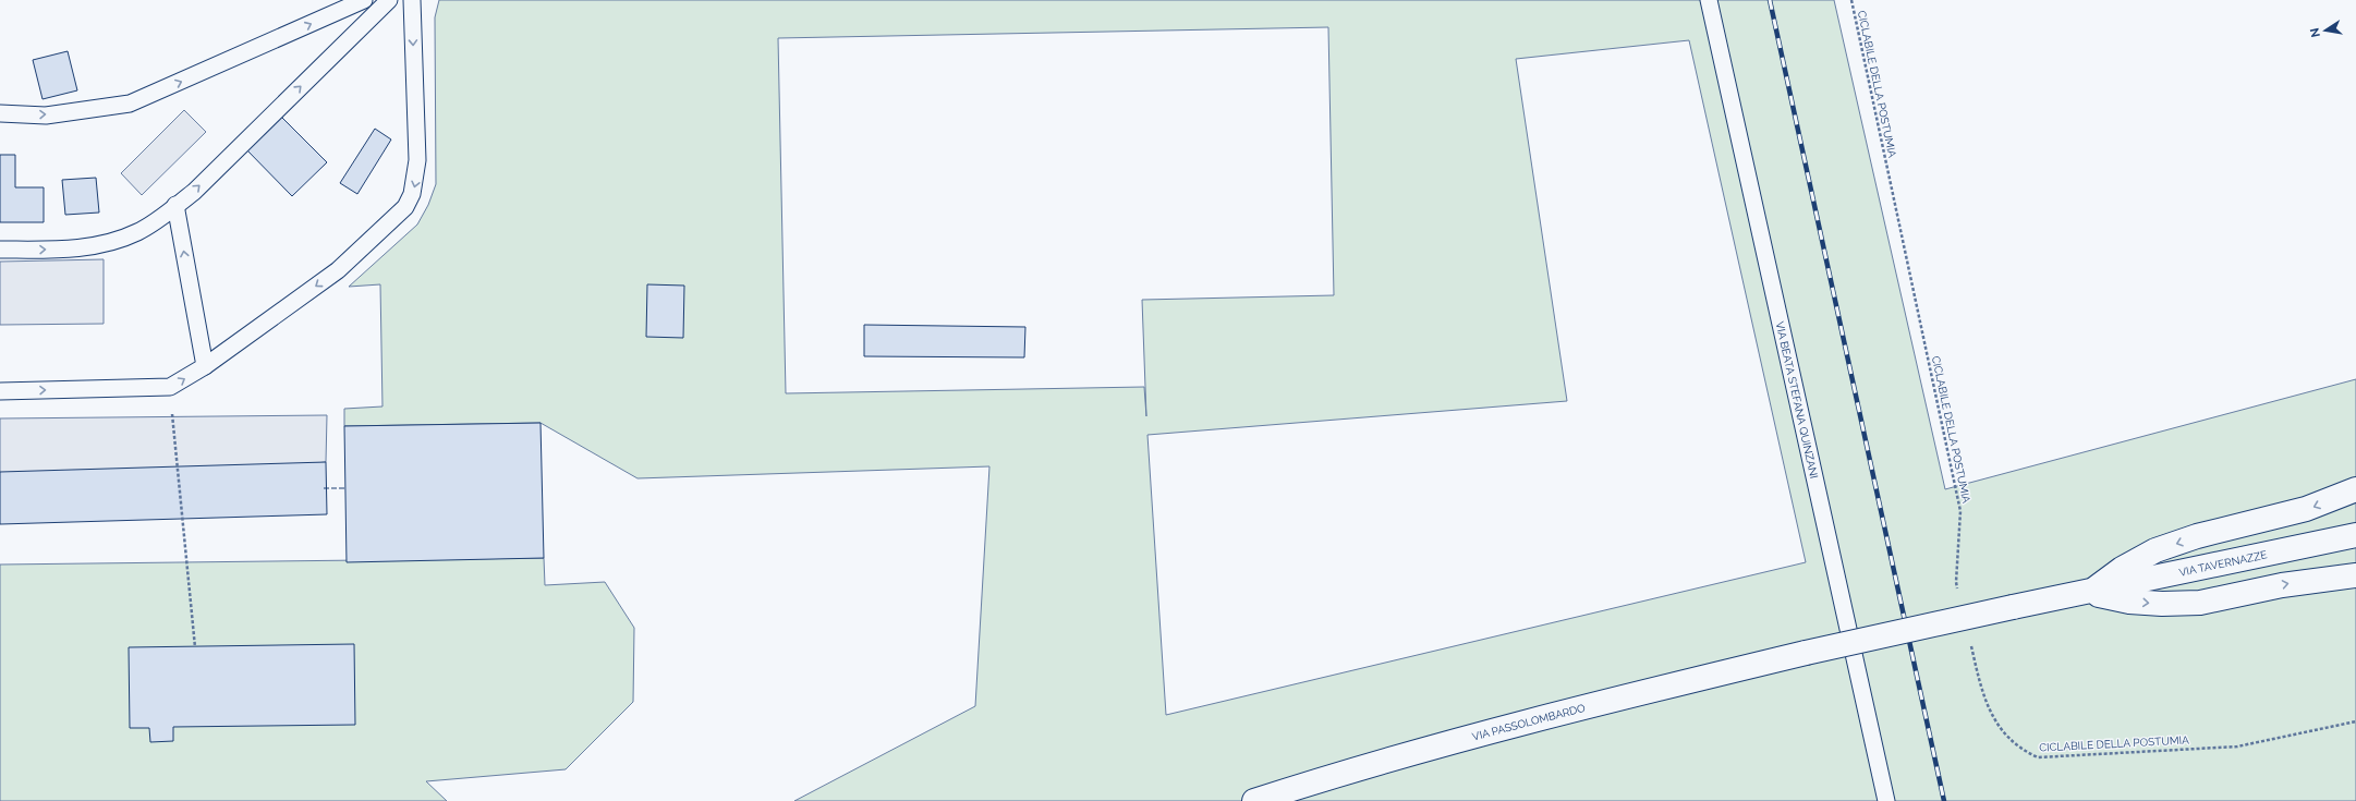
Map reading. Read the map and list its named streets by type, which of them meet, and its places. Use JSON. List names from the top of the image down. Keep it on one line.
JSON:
{"streets":{"main road":["VIA TAVERNAZZE","VIA PASSOLOMBARDO"],"lane":["VIA BEATA STEFANA QUINZANI"],"path":["CICLABILE DELLA POSTUMIA"]},"crossings":[["VIA TAVERNAZZE","VIA PASSOLOMBARDO"]],"north":"left"}
